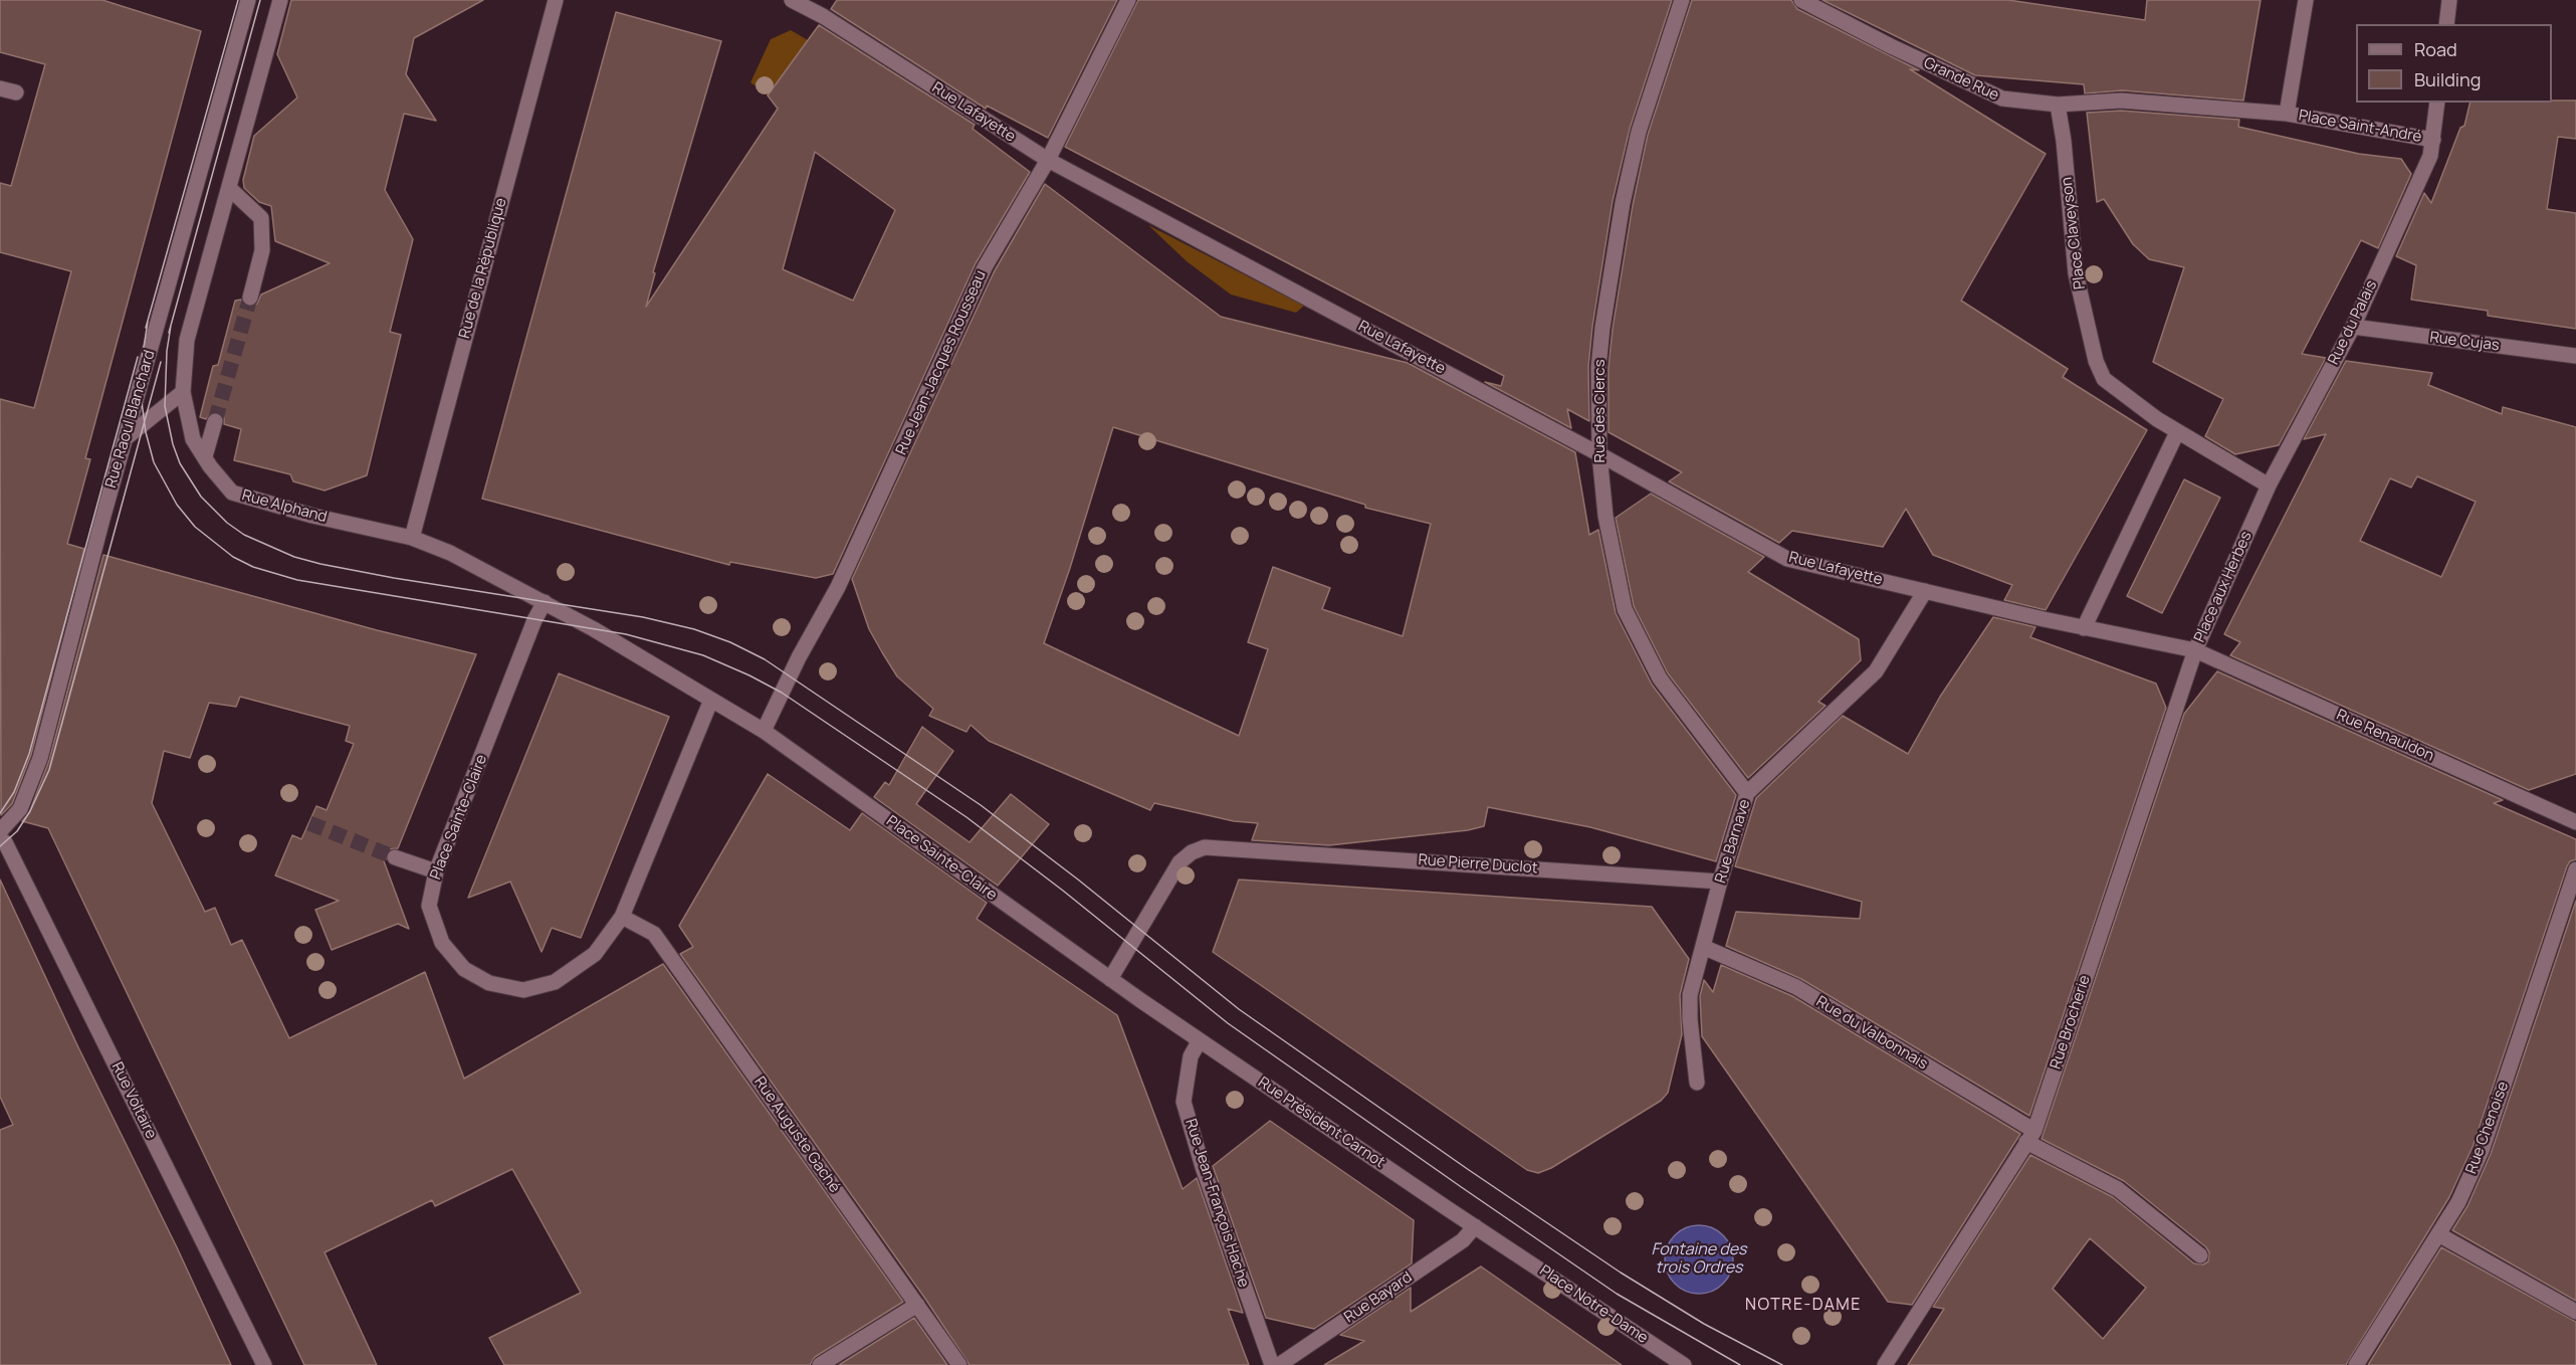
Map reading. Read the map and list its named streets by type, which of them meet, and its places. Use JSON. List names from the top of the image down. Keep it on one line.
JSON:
{"streets":{"street":["Grande Rue","Rue Lafayette","Place Saint-André","Place Claveyson","Rue de la République","Rue du Palais","Rue Cujas","Rue Jean-Jacques Rousseau","Rue des Clercs","Rue Raoul Blanchard","Rue Alphand","Place aux Herbes","Rue Renauldon","Place Sainte-Claire","Rue Barnave","Rue Pierre Duclot","Rue Brocherie","Rue du Valbonnais","Rue Voltaire","Rue Président Carnot","Rue Chenoise","Rue Auguste Gaché","Rue Jean-François Hache","Rue Bayard","Place Notre-Dame"]},"crossings":[["Grande Rue","Place Saint-André"],["Grande Rue","Place Claveyson"],["Rue Lafayette","Rue Jean-Jacques Rousseau"],["Rue Lafayette","Rue des Clercs"],["Rue Lafayette","Place aux Herbes"],["Rue Lafayette","Rue Barnave"],["Place Saint-André","Rue du Palais"],["Place Claveyson","Rue du Palais"],["Place Claveyson","Place aux Herbes"],["Rue de la République","Rue Alphand"],["Rue de la République","Place Sainte-Claire"],["Rue du Palais","Rue Cujas"],["Rue du Palais","Place aux Herbes"],["Rue Jean-Jacques Rousseau","Place Sainte-Claire"],["Rue des Clercs","Rue Barnave"],["Rue Alphand","Place Sainte-Claire"],["Place aux Herbes","Rue Renauldon"],["Place aux Herbes","Rue Brocherie"],["Rue Renauldon","Rue Brocherie"],["Place Sainte-Claire","Rue Pierre Duclot"],["Place Sainte-Claire","Rue Président Carnot"],["Place Sainte-Claire","Rue Auguste Gaché"],["Rue Barnave","Rue Pierre Duclot"],["Rue Barnave","Rue du Valbonnais"],["Rue Brocherie","Rue du Valbonnais"],["Rue Président Carnot","Rue Jean-François Hache"],["Rue Président Carnot","Rue Bayard"],["Rue Président Carnot","Place Notre-Dame"]],"districts":["NOTRE-DAME"],"water":["Fontaine des trois Ordres"],"legend":["Road","Building"]}
